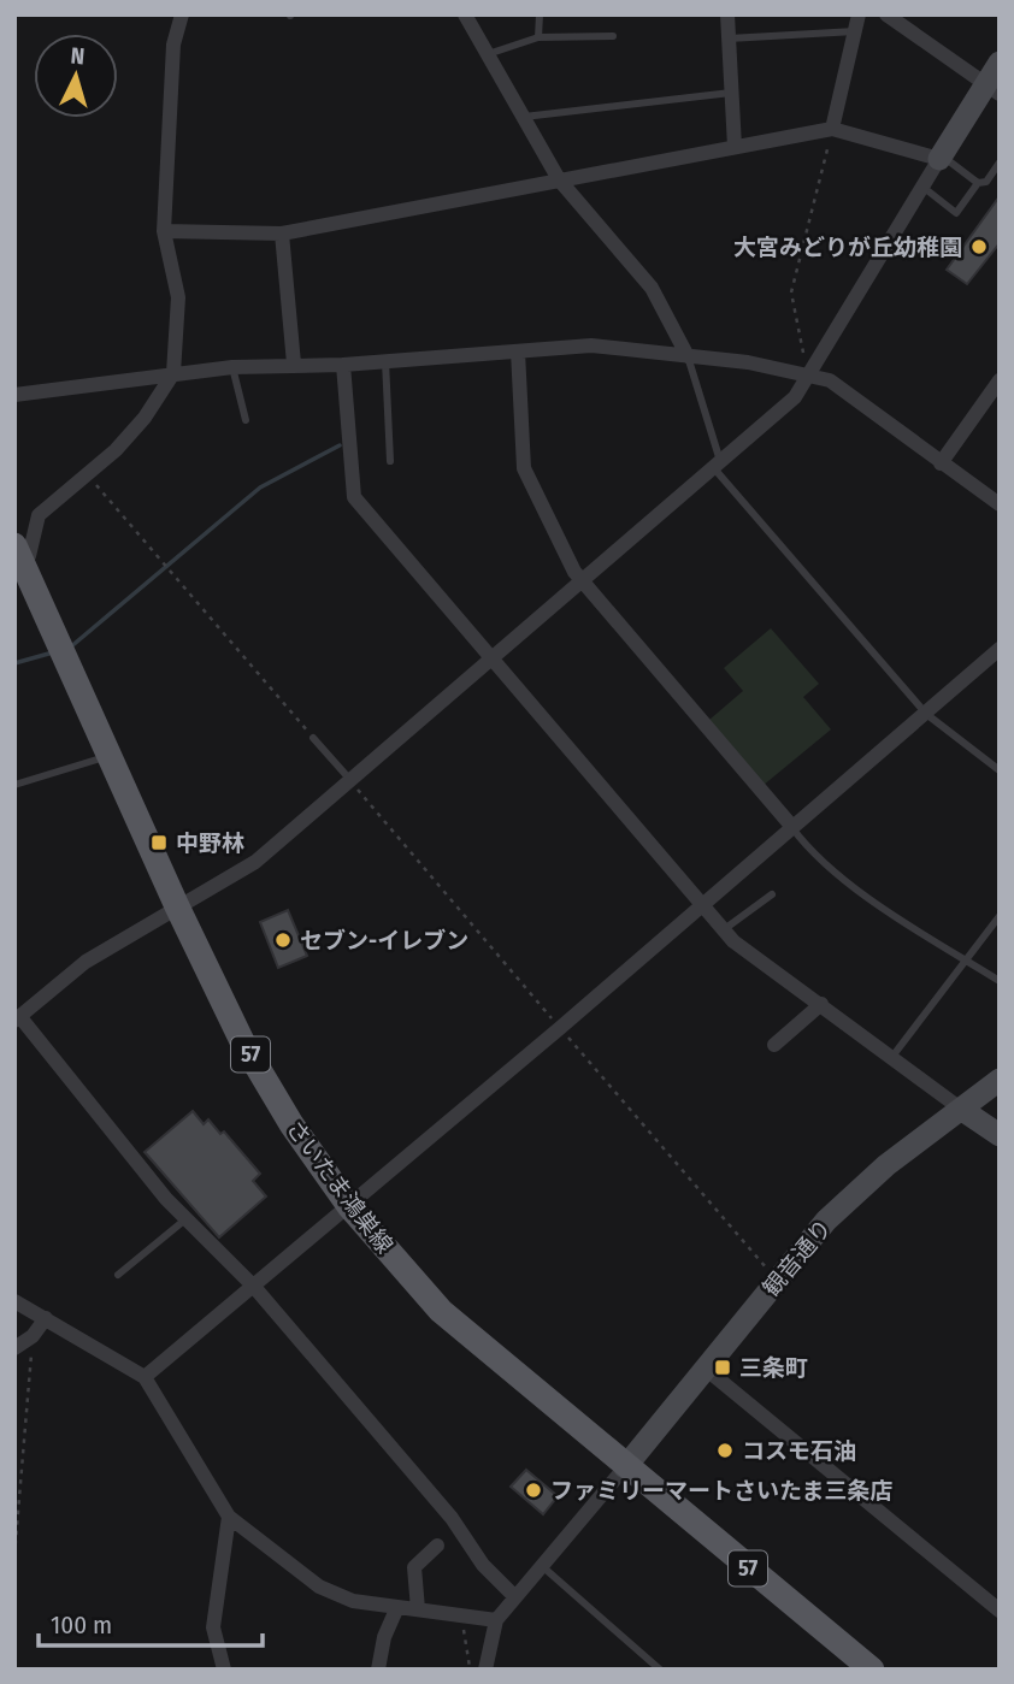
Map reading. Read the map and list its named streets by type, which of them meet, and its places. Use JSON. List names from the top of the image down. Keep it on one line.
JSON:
{"streets":{"main road":["57","さいたま鴻巣線"],"street":["観音通り"]},"crossings":[["さいたま鴻巣線","観音通り"]],"places":{"other":["大宮みどりが丘幼稚園","セブン-イレブン","コスモ石油","ファミリーマートさいたま三条店"],"transit":["中野林","三条町"]},"scale_bar":"100 m","north":"top"}
